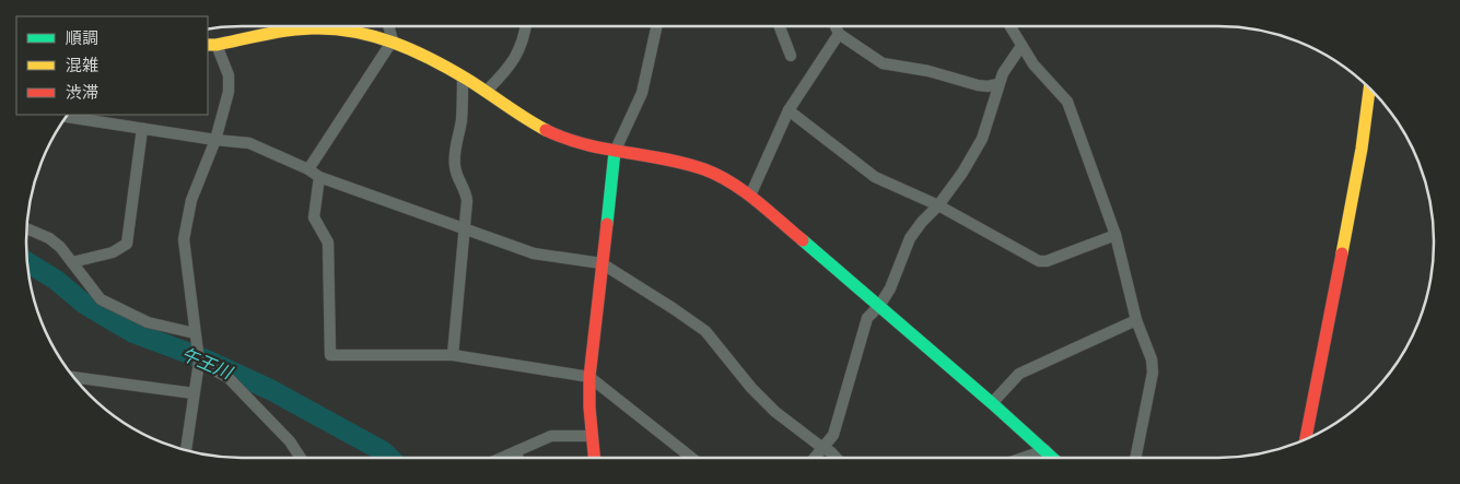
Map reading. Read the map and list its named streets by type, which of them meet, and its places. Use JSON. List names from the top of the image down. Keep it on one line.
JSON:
{"water":["午王川"],"legend":["順調","混雑","渋滞"]}
